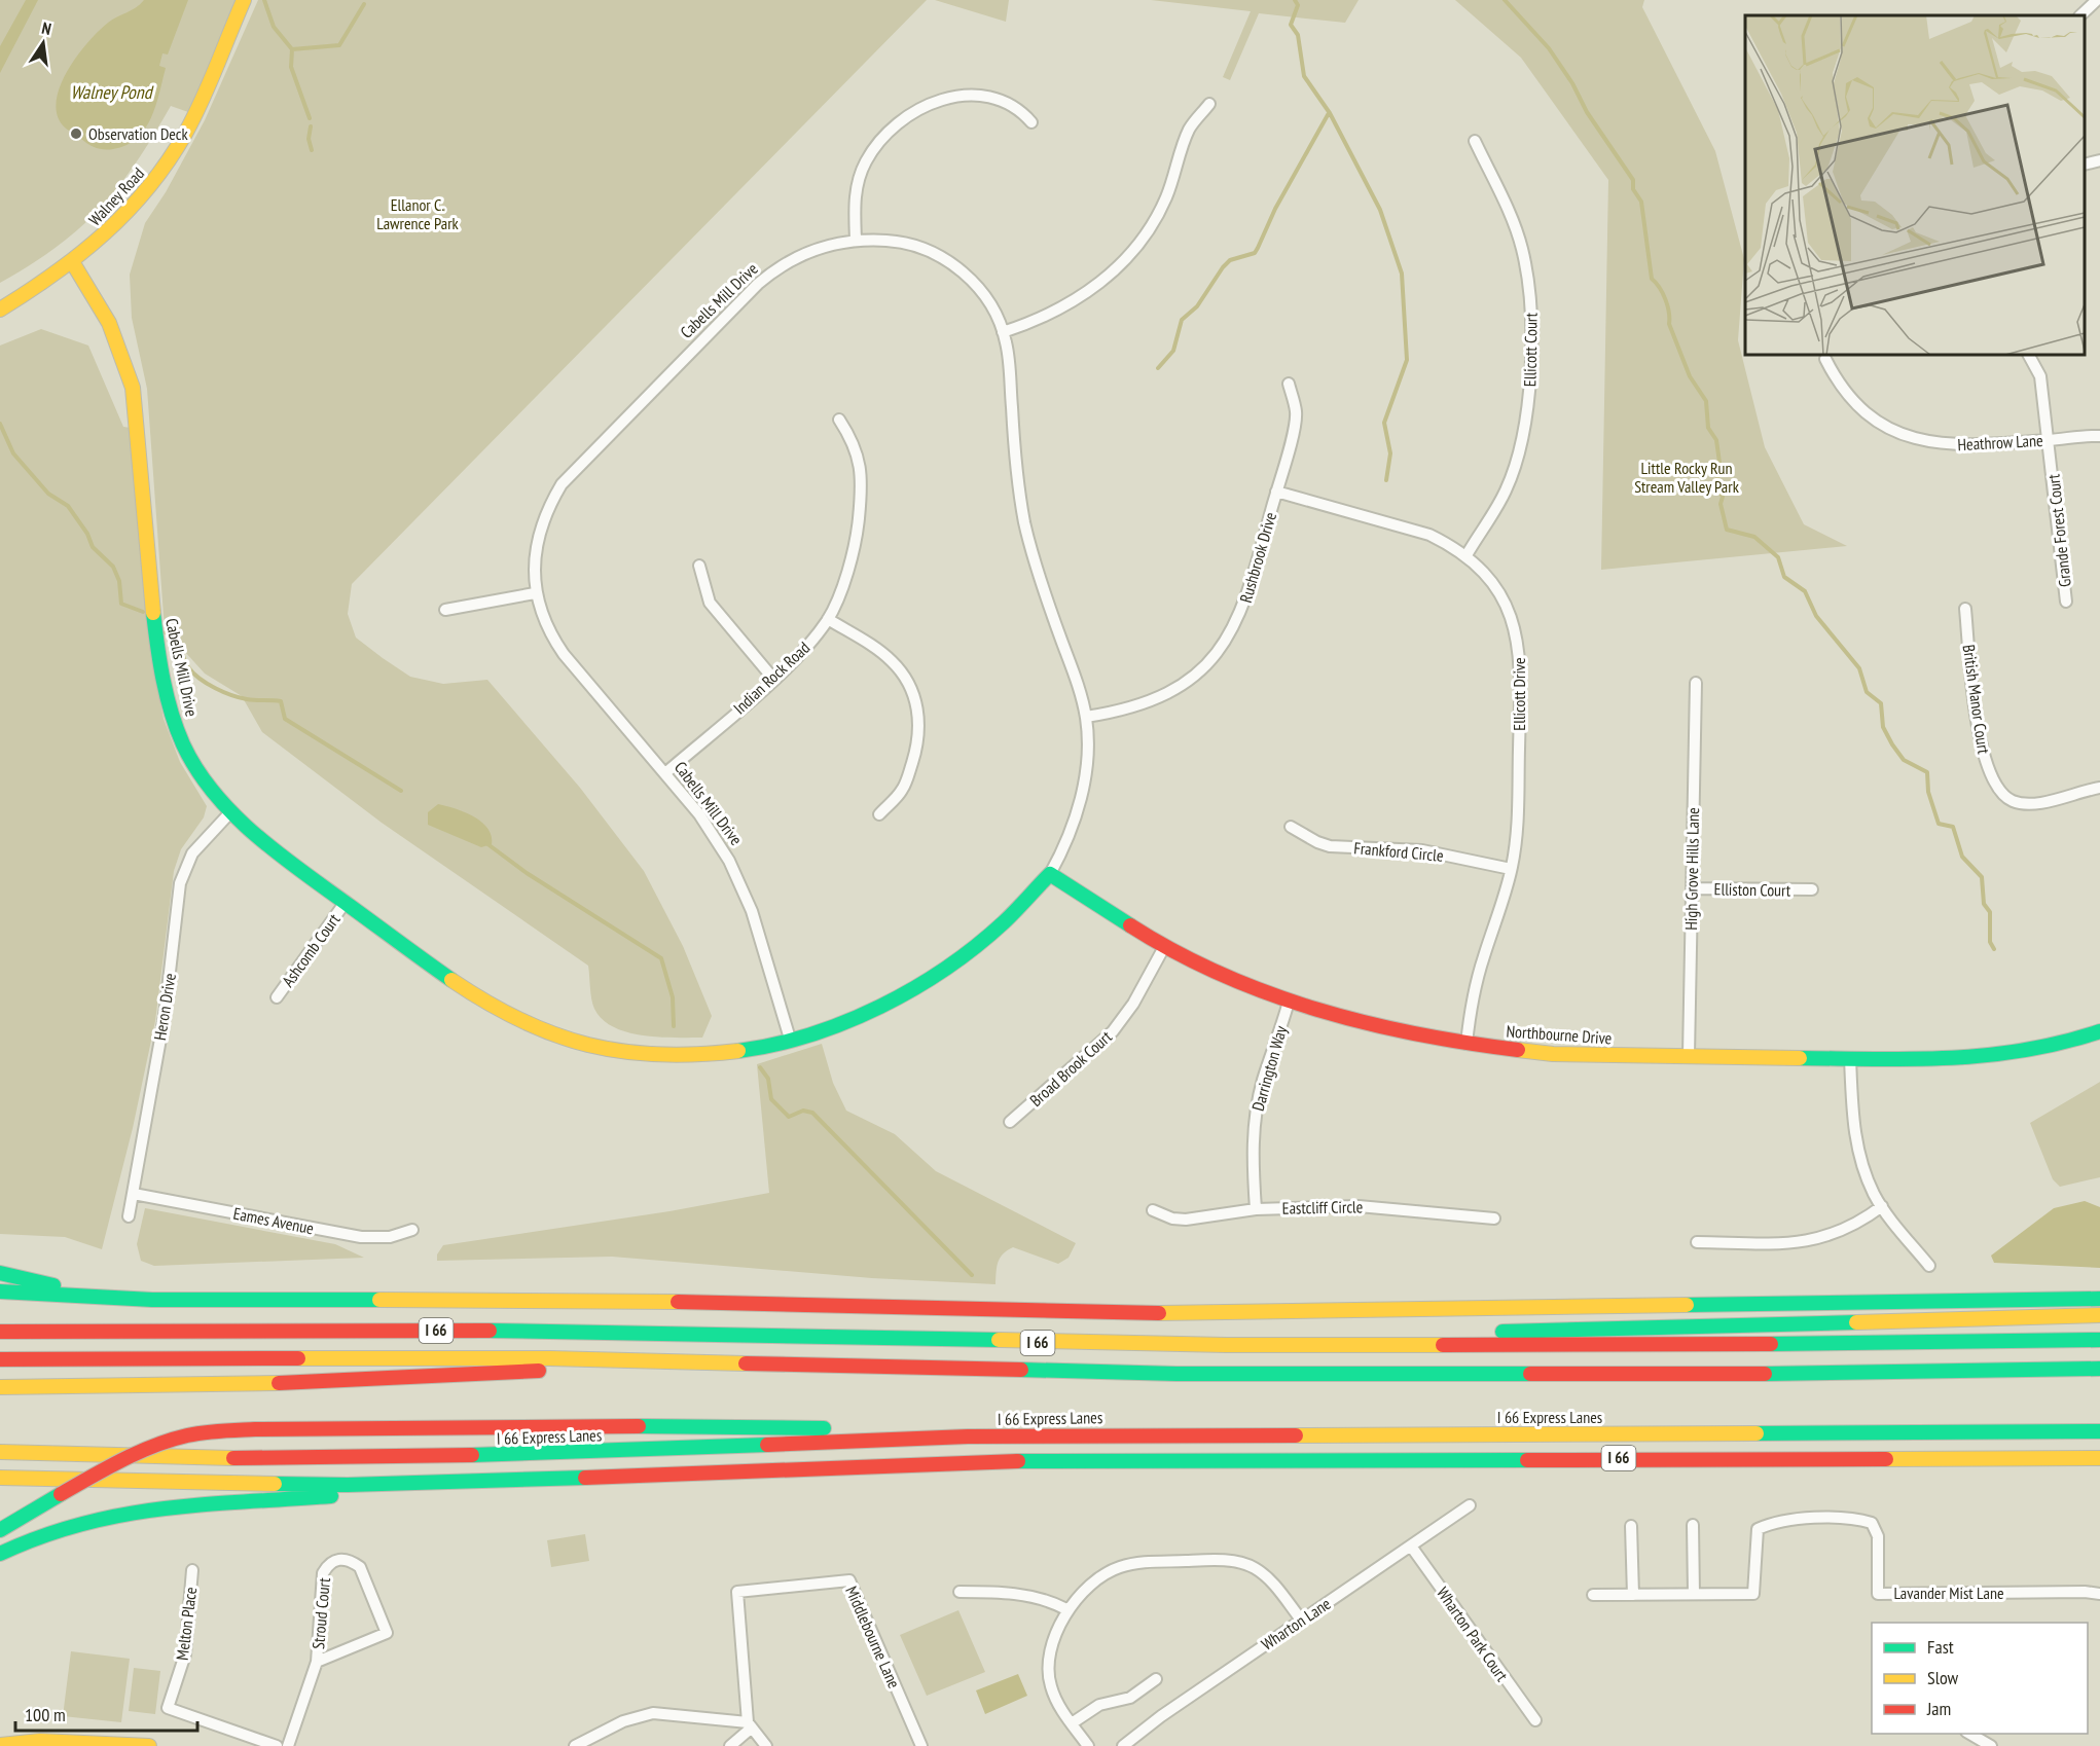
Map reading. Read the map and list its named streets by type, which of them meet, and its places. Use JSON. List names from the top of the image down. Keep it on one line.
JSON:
{"streets":{"main road":["Walney Road","Cabells Mill Drive","Northbourne Drive","I 66","I 66 Express Lanes"],"street":["Ellicott Court","Heathrow Lane","Grande Forest Court","Rushbrook Drive","Indian Rock Road","Ellicott Drive","British Manor Court","Frankford Circle","High Grove Hills Lane","Elliston Court","Ashcomb Court","Heron Drive","Broad Brook Court","Darrington Way","Eastcliff Circle","Eames Avenue","Lavander Mist Lane","Stroud Court","Melton Place","Wharton Lane","Wharton Park Court","Middlebourne Lane"]},"crossings":[["Walney Road","Cabells Mill Drive"],["Cabells Mill Drive","Rushbrook Drive"],["Cabells Mill Drive","Indian Rock Road"],["Cabells Mill Drive","Ashcomb Court"],["Cabells Mill Drive","Heron Drive"],["Cabells Mill Drive","Northbourne Drive"],["Ellicott Court","Ellicott Drive"],["Heathrow Lane","Grande Forest Court"],["Rushbrook Drive","Ellicott Drive"],["Ellicott Drive","Frankford Circle"],["Ellicott Drive","Northbourne Drive"],["High Grove Hills Lane","Elliston Court"],["High Grove Hills Lane","Northbourne Drive"],["Heron Drive","Eames Avenue"],["Northbourne Drive","Broad Brook Court"],["Northbourne Drive","Darrington Way"],["Darrington Way","Eastcliff Circle"],["Wharton Lane","Wharton Park Court"]],"water":["Walney Pond"],"parks":["Ellanor C. Lawrence Park","Little Rocky Run Stream Valley Park"],"places":["Observation Deck"],"legend":["Fast","Slow","Jam"],"scale_bar":"100 m","north":"top"}
